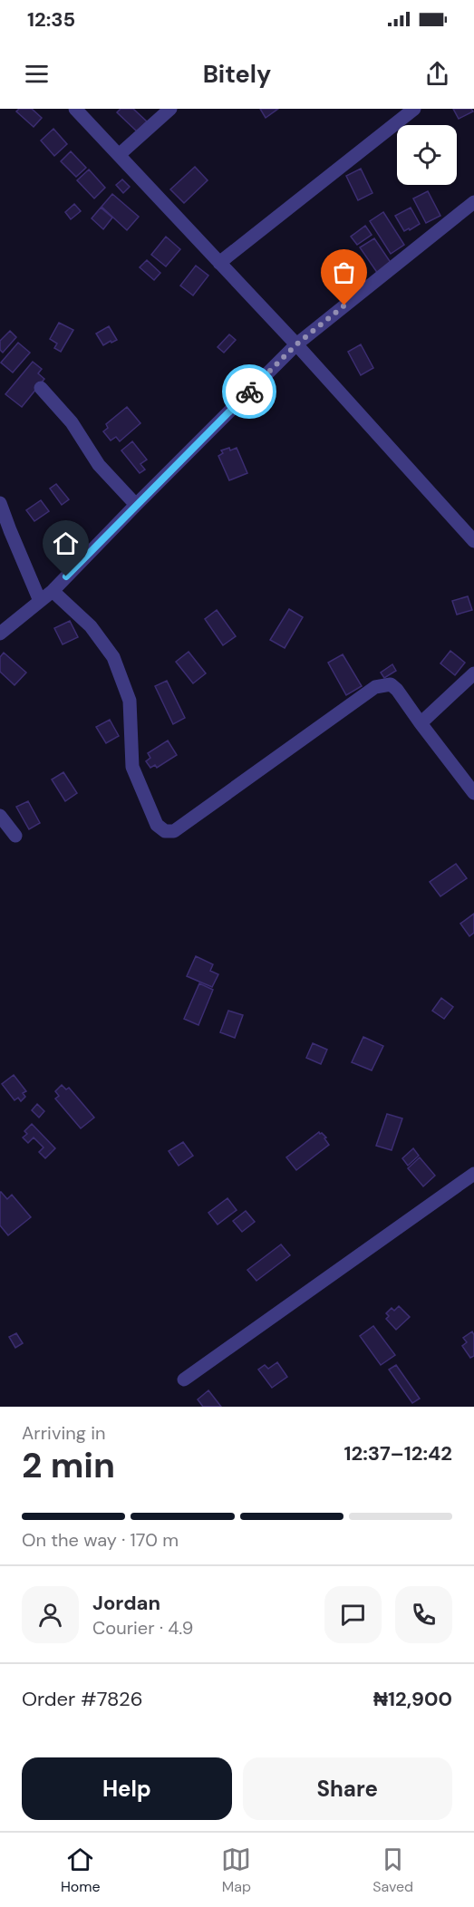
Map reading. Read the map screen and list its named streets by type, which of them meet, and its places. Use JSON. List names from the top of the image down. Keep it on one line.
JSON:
{"page":{"status":"12:35","header":"Bitely","heading":["2 min","Arriving in","12:37–12:42"],"panel":["Jordan","Courier · 4.9","Order #7826","₦12,900"],"bar":"On the way · 170 m","buttons":["Help","Share"],"tabs":["Home","Map","Saved"]}}
